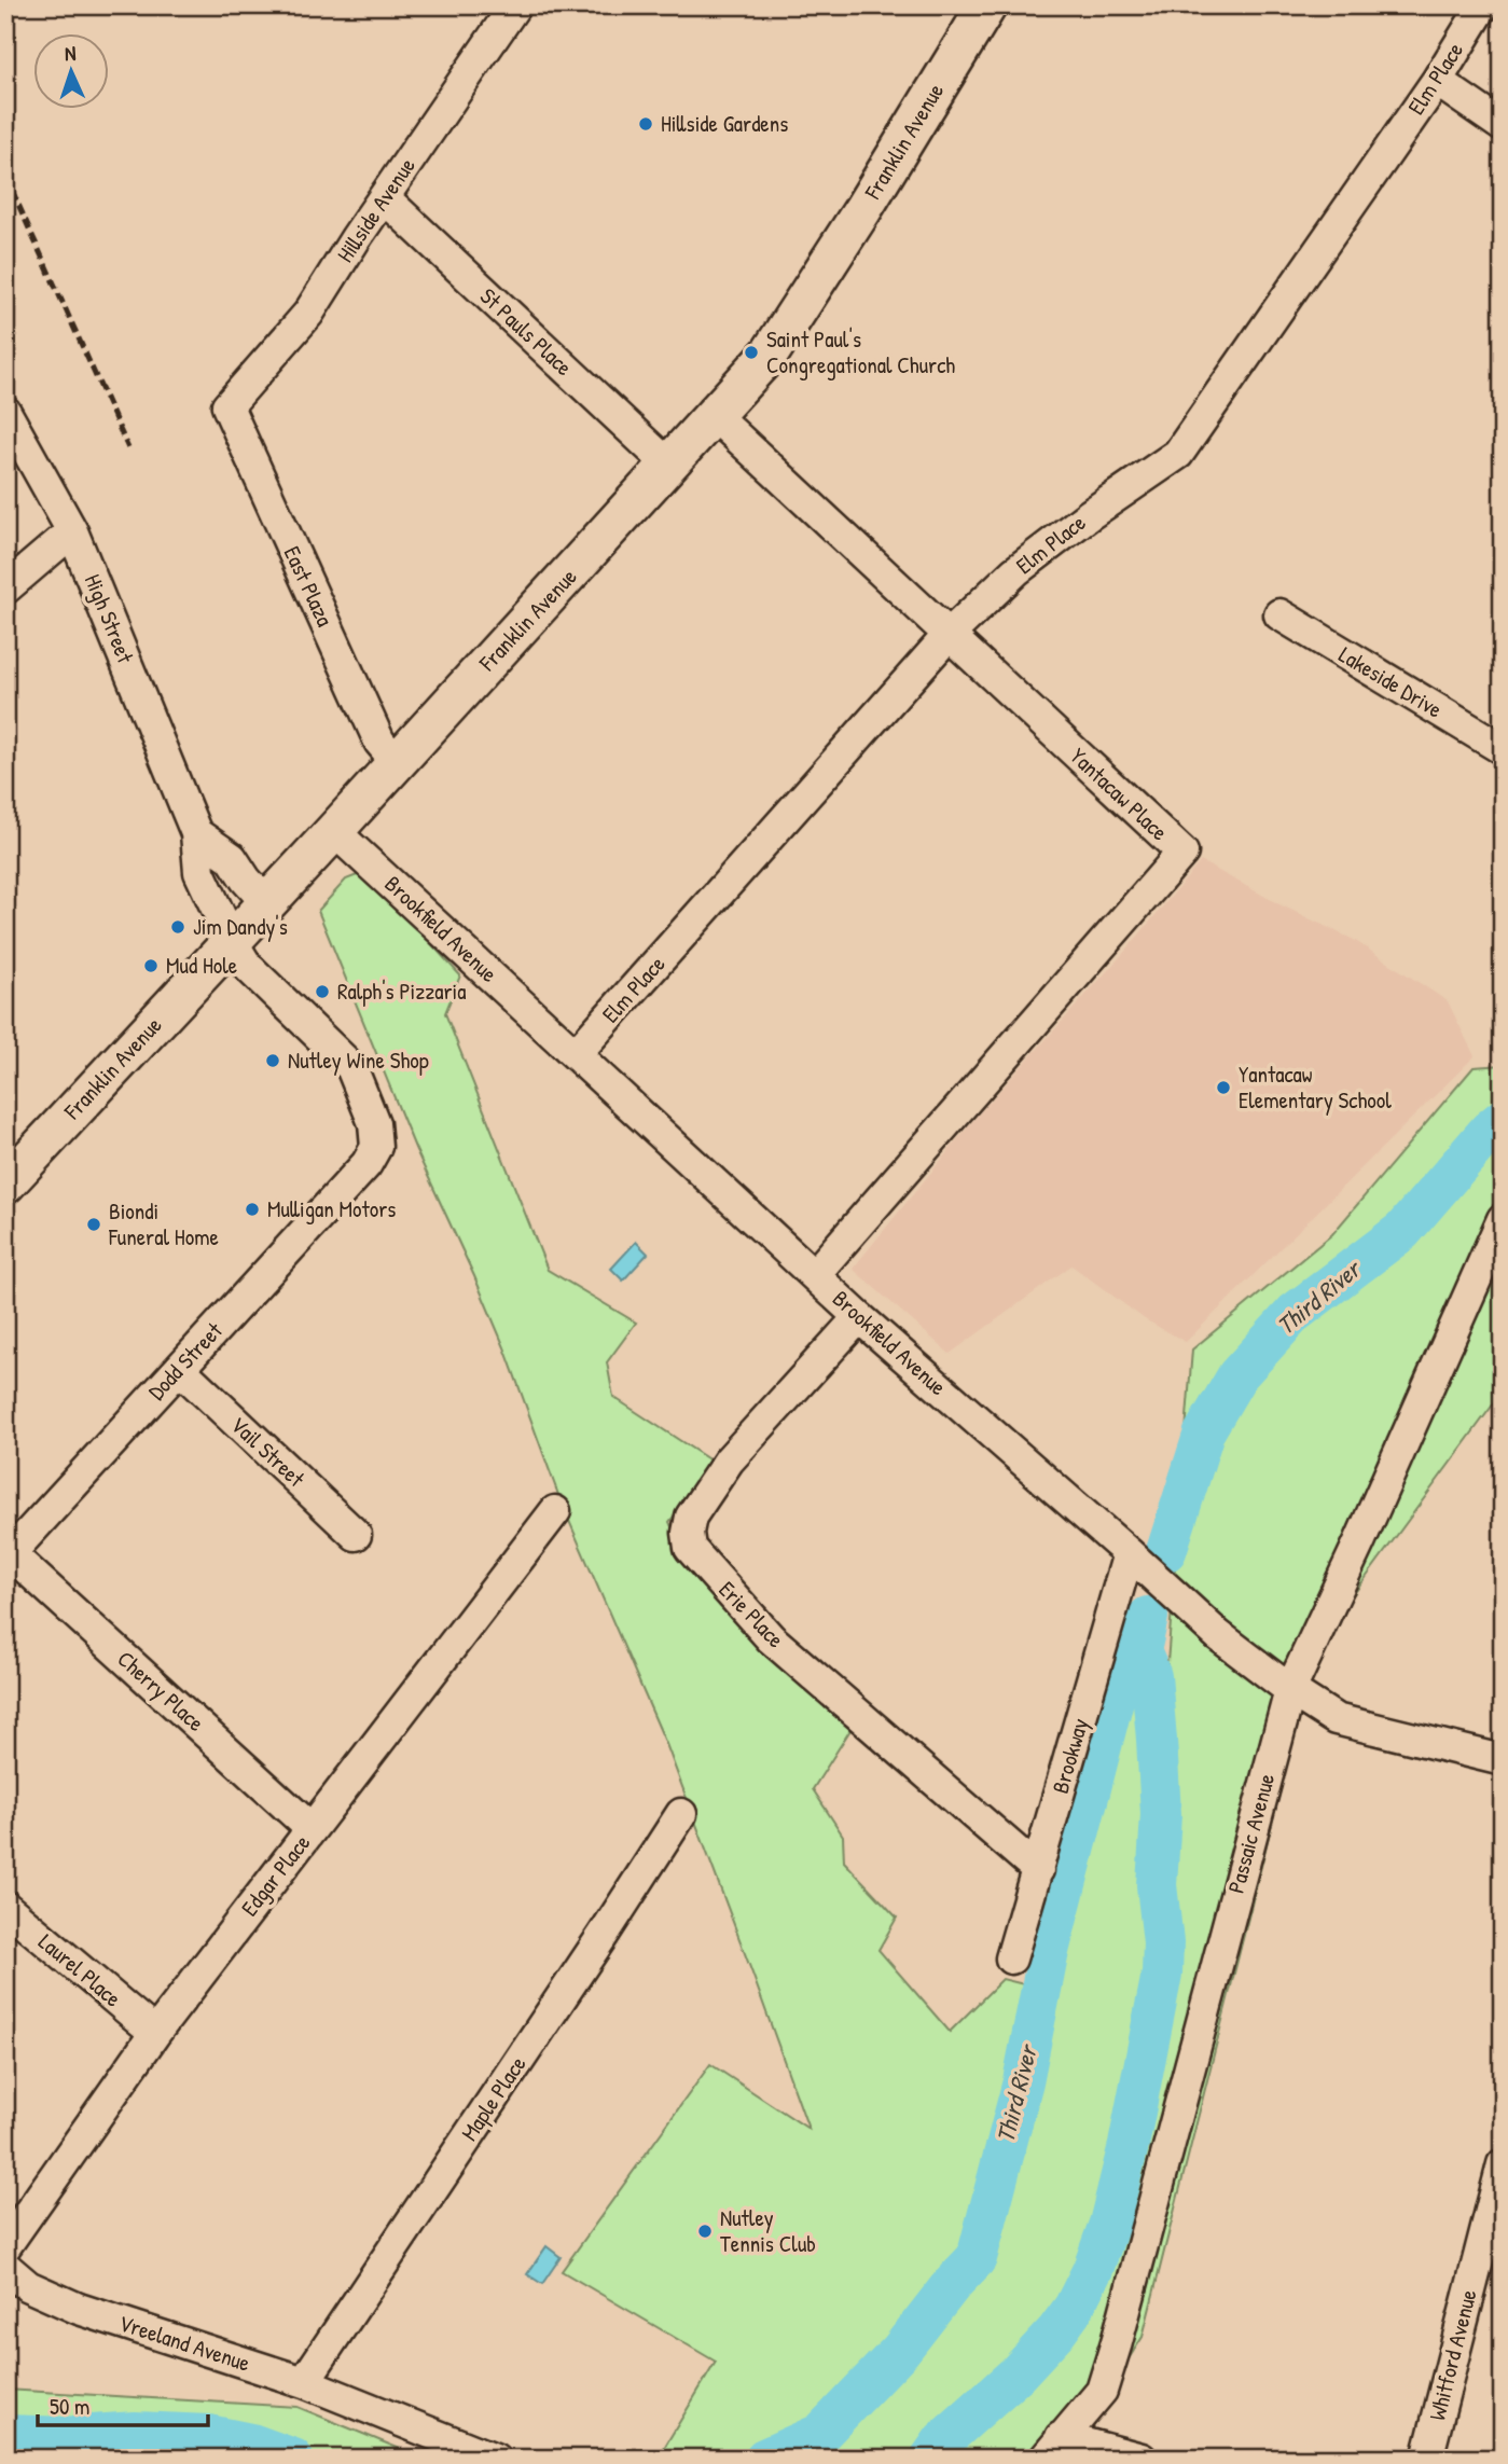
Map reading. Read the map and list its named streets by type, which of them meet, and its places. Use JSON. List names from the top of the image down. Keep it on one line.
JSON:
{"streets":{"main road":["Franklin Avenue"],"street":["Elm Place","Hillside Avenue","St Pauls Place","East Plaza","High Street","Lakeside Drive","Yantacaw Place","Brookfield Avenue","Dodd Street","Vail Street","Erie Place","Cherry Place","Brookway","Passaic Avenue","Edgar Place","Laurel Place","Maple Place","Vreeland Avenue","Whitford Avenue"]},"crossings":[["Elm Place","Yantacaw Place"],["Elm Place","Brookfield Avenue"],["Franklin Avenue","St Pauls Place"],["Franklin Avenue","East Plaza"],["Franklin Avenue","High Street"],["Franklin Avenue","Yantacaw Place"],["Franklin Avenue","Brookfield Avenue"],["Hillside Avenue","St Pauls Place"],["Hillside Avenue","East Plaza"],["High Street","Dodd Street"],["Yantacaw Place","Brookfield Avenue"],["Brookfield Avenue","Erie Place"],["Brookfield Avenue","Brookway"],["Brookfield Avenue","Passaic Avenue"],["Dodd Street","Vail Street"],["Dodd Street","Cherry Place"],["Erie Place","Brookway"],["Cherry Place","Edgar Place"],["Edgar Place","Laurel Place"],["Maple Place","Vreeland Avenue"]],"water":["Third River"],"places":["Hillside Gardens","Saint Paul's Congregational Church","Jim Dandy's","Mud Hole","Ralph's Pizzaria","Nutley Wine Shop","Yantacaw Elementary School","Mulligan Motors","Biondi Funeral Home","Nutley Tennis Club"],"scale_bar":"50 m","north":"top"}
